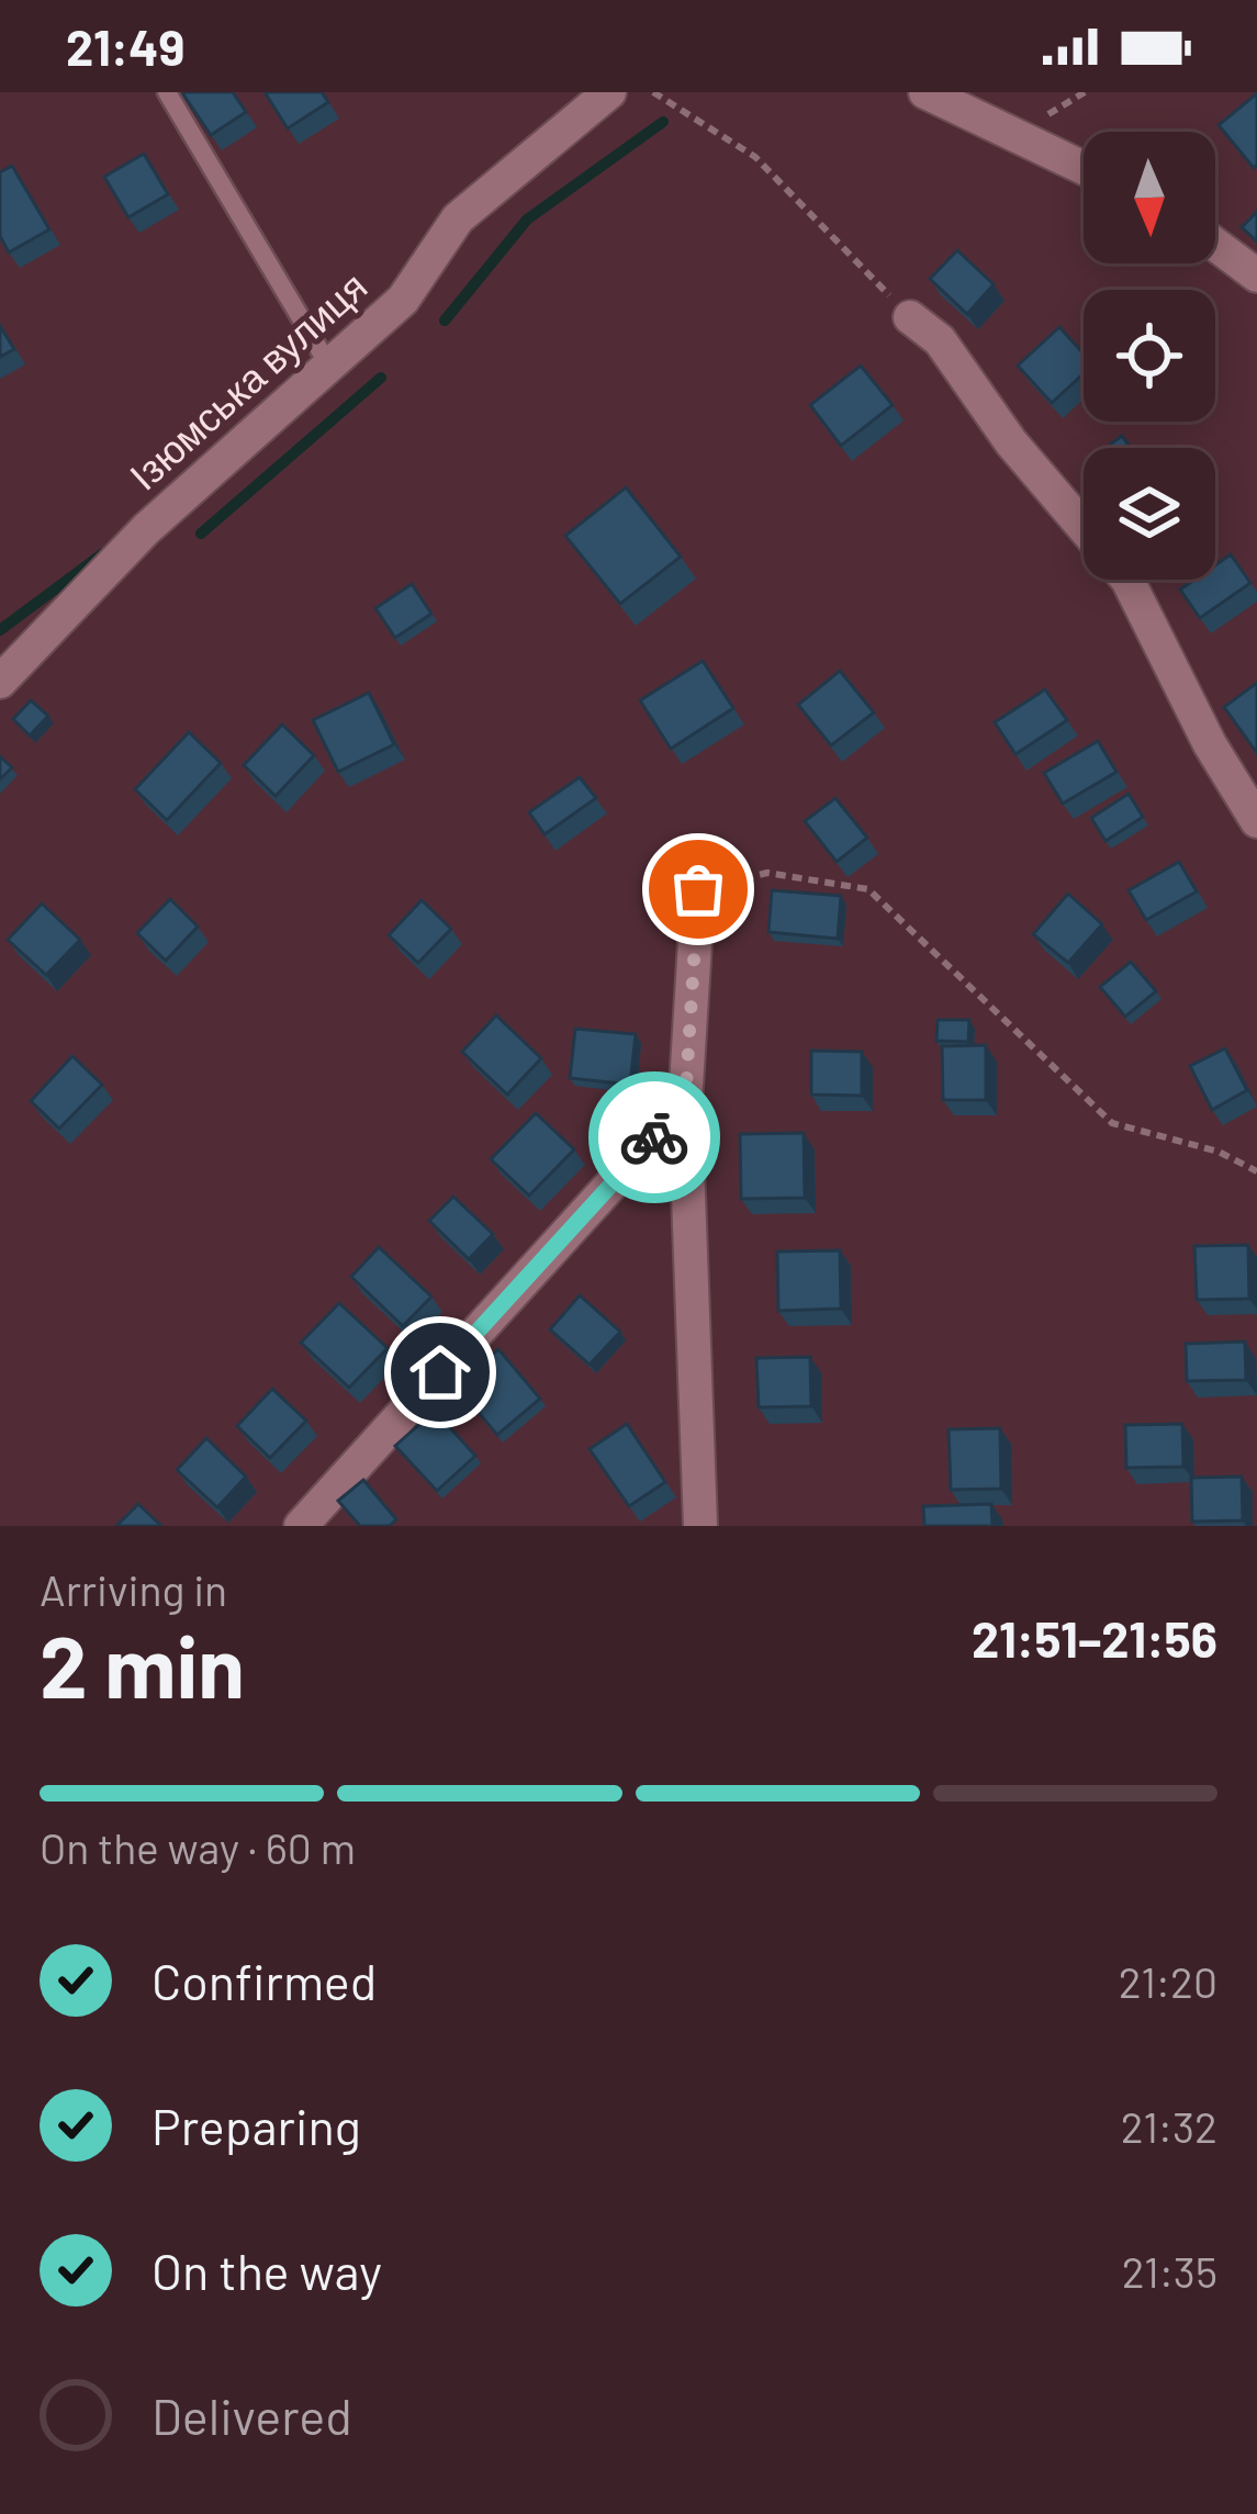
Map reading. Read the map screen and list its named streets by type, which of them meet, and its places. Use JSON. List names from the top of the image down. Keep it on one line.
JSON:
{"streets":{"street":["Ізюмська вулиця"]},"north":"bottom","page":{"status":"21:49","heading":["2 min","Arriving in","21:51–21:56"],"bar":"On the way · 60 m","list":[["Confirmed","21:20"],["Preparing","21:32"],["On the way","21:35"],"Delivered"]}}
